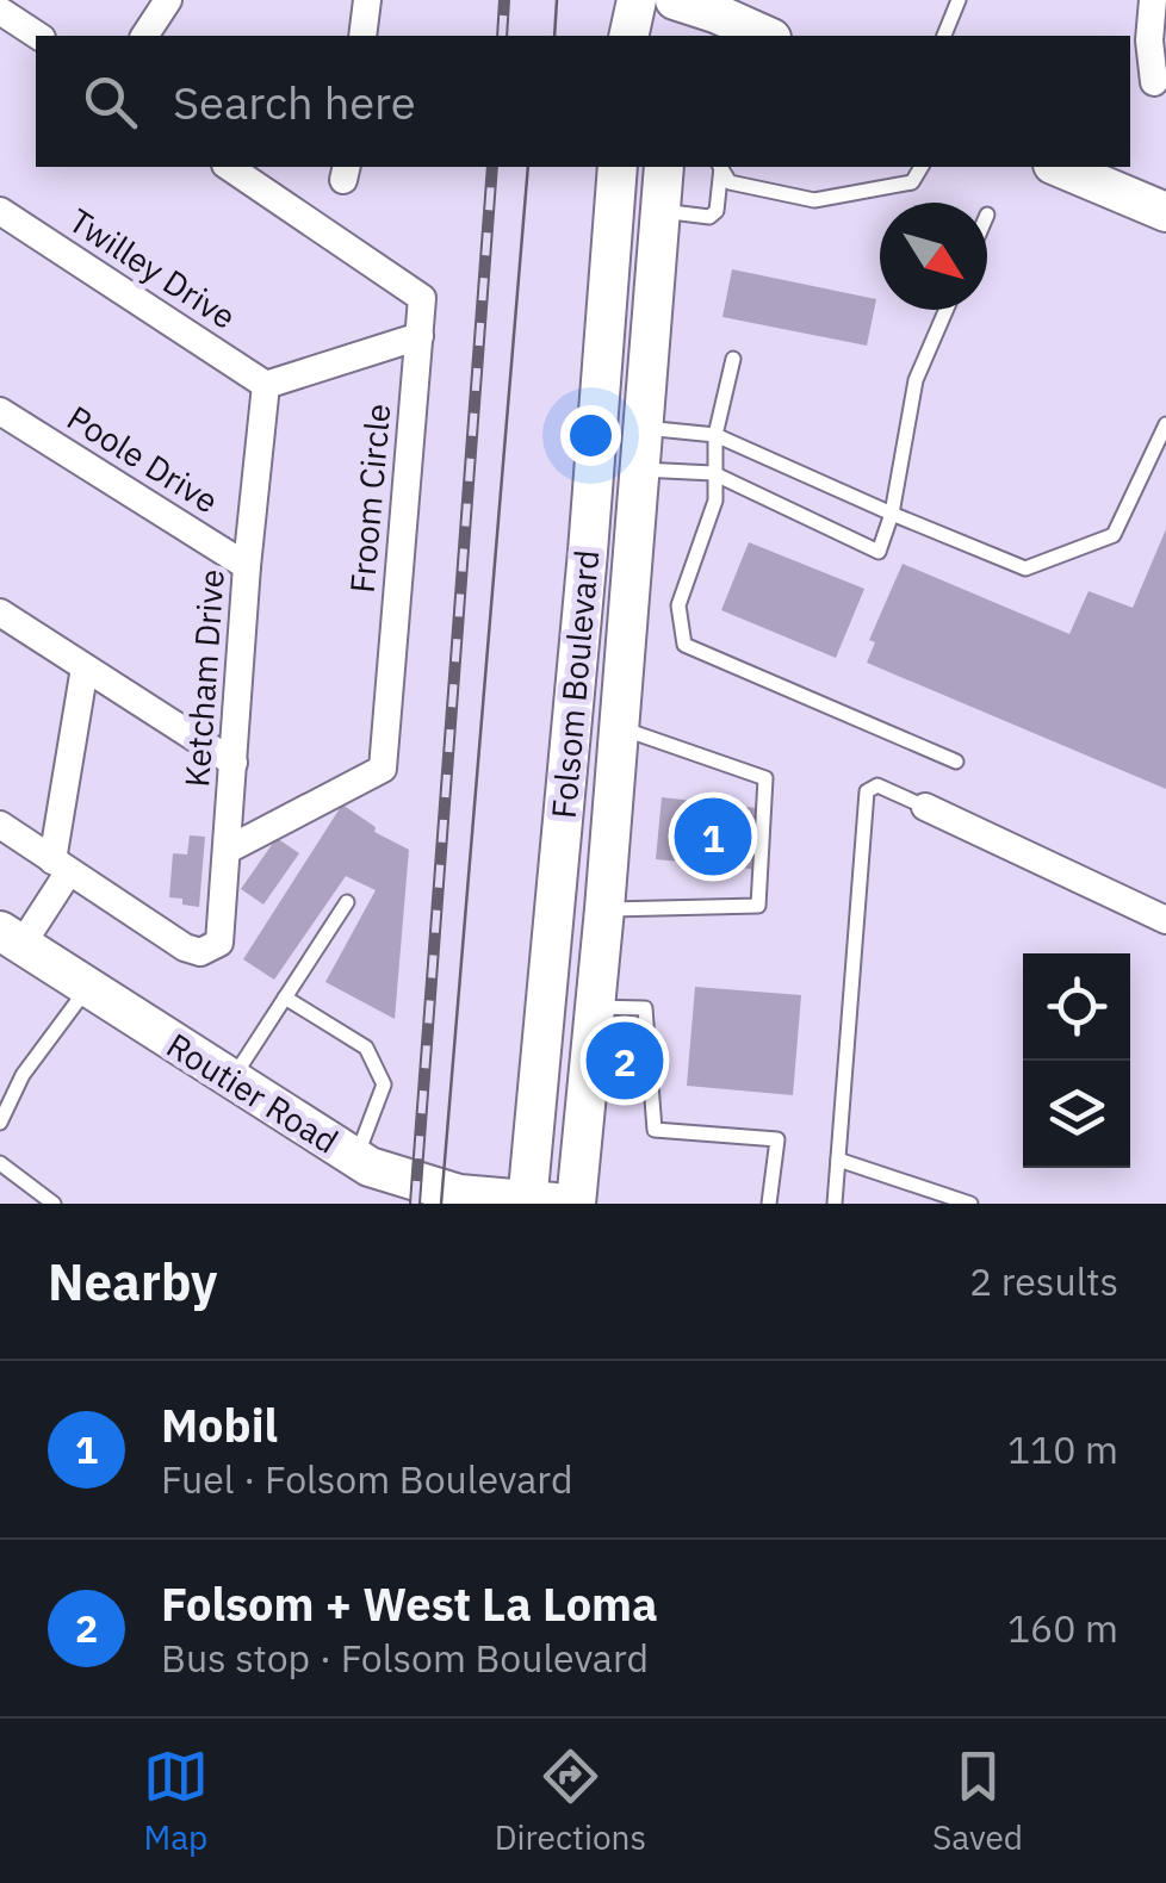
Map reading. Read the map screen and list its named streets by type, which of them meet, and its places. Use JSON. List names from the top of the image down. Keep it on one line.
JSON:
{"streets":{"main road":["Folsom Boulevard","Routier Road"],"street":["Twilley Drive","Poole Drive","Froom Circle","Ketcham Drive"]},"crossings":[["Twilley Drive","Ketcham Drive"],["Poole Drive","Ketcham Drive"],["Froom Circle","Ketcham Drive"],["Folsom Boulevard","Routier Road"]],"north":"bottom right","page":{"search":"Search here","pins":["1","2"],"heading":["Nearby","2 results"],"list":[{"mark":"1","name":"Mobil","note":"Fuel · Folsom Boulevard","value":"110 m"},{"mark":"2","name":"Folsom + West La Loma","note":"Bus stop · Folsom Boulevard","value":"160 m"}],"nav":["Map","Directions","Saved"]}}
